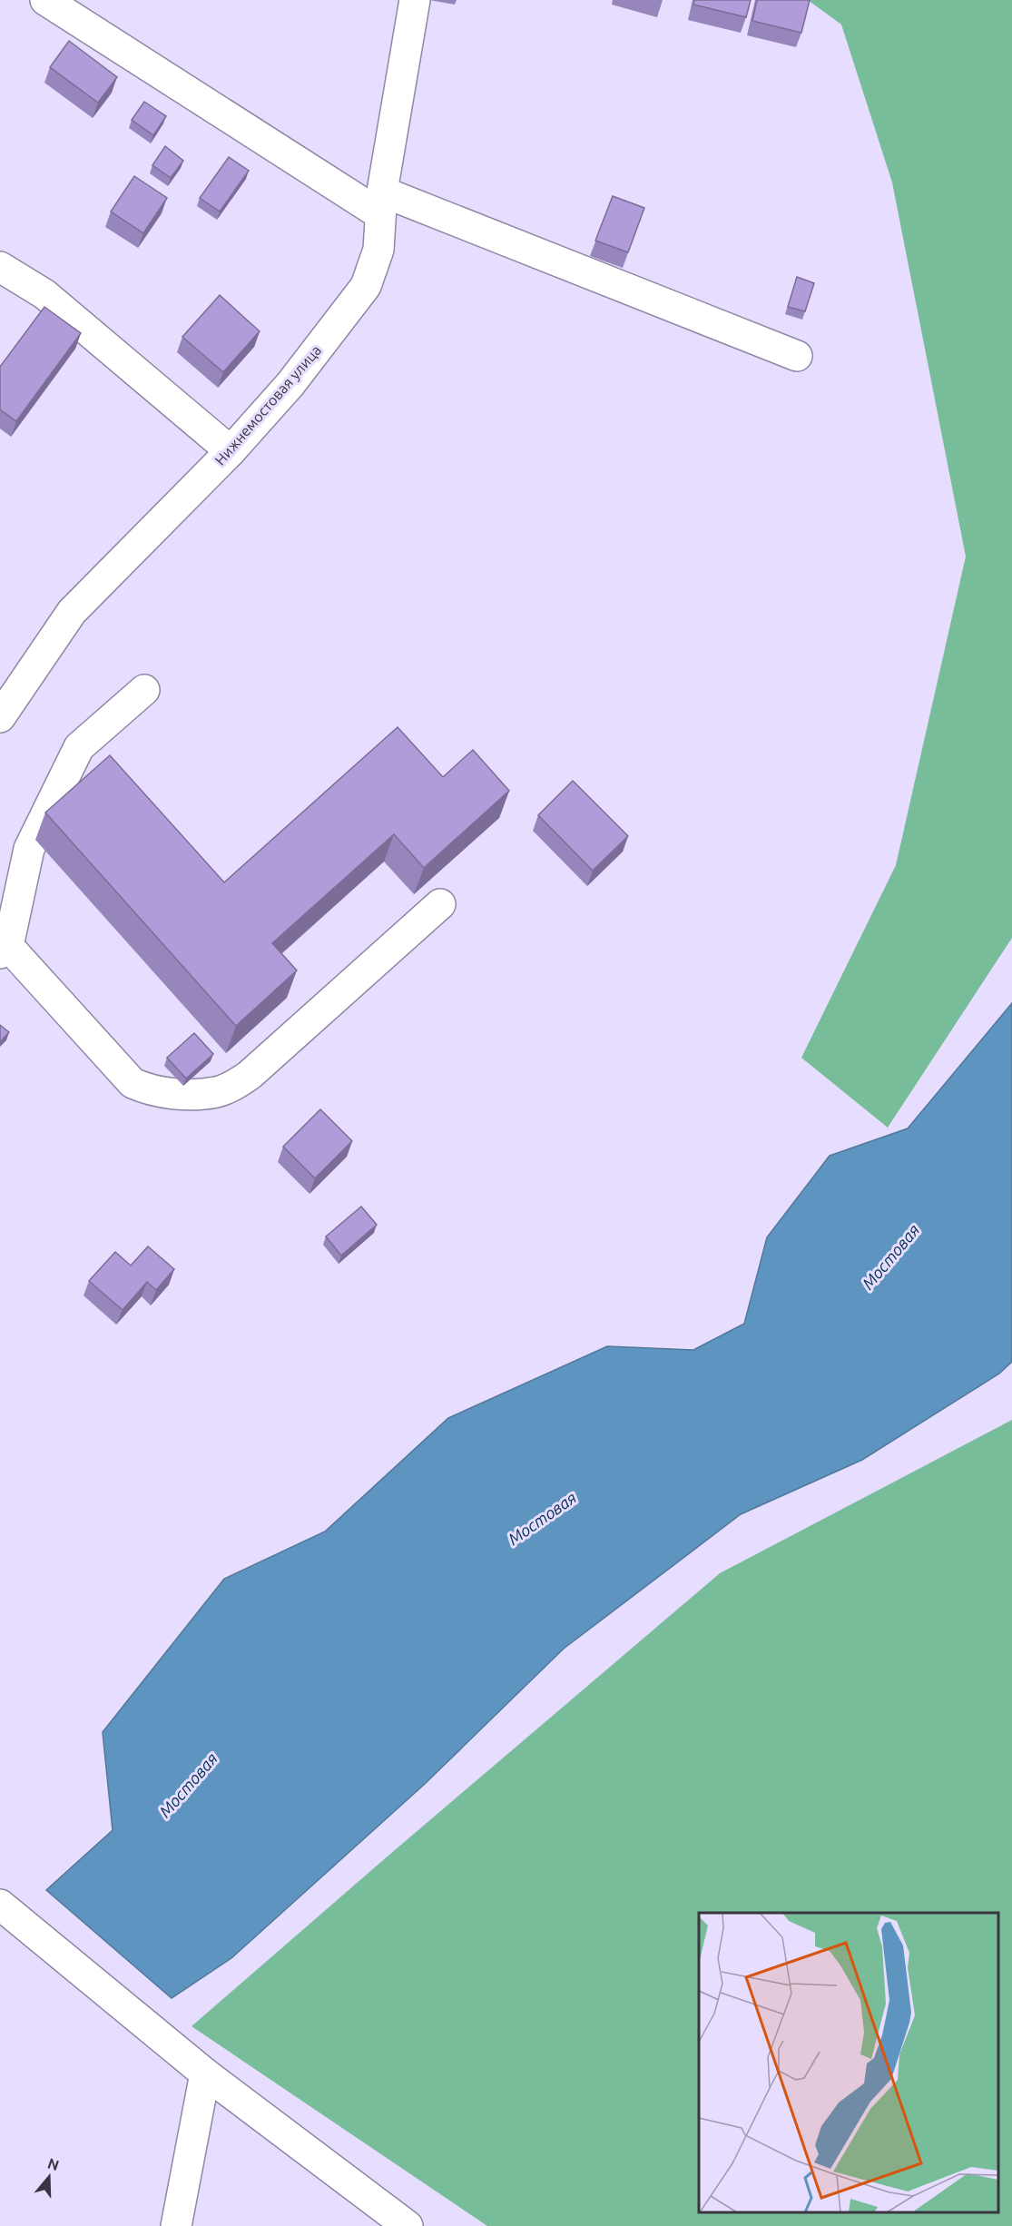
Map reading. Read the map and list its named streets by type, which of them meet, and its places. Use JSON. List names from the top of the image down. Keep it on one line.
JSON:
{"streets":{"street":["Нижнемостовая улица"]},"water":["Мостовая"],"north":"top"}
